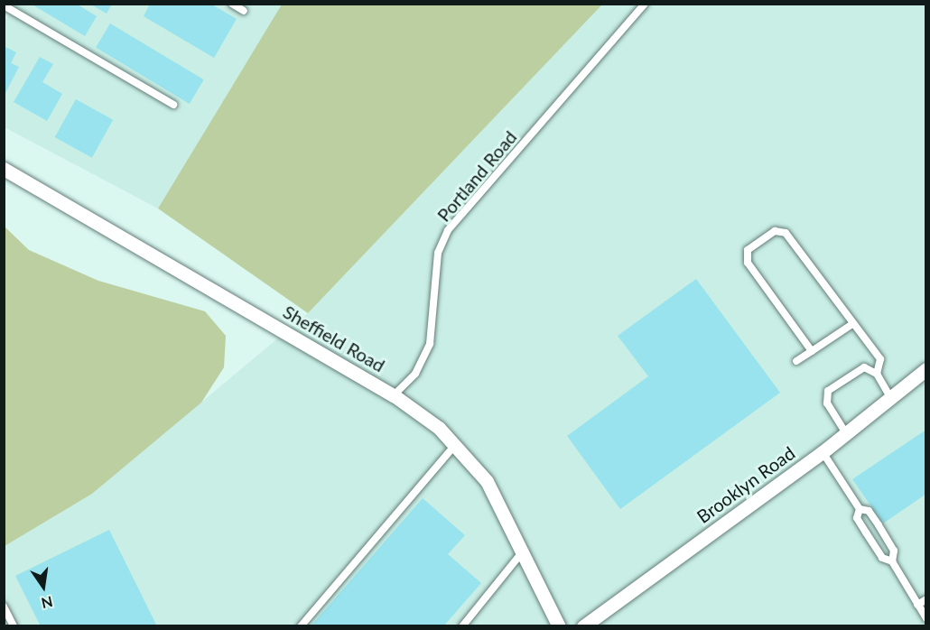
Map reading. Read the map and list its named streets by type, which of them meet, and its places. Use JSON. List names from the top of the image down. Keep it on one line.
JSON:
{"streets":{"street":["Sheffield Road","Brooklyn Road"],"lane":["Portland Road"]},"crossings":[["Portland Road","Sheffield Road"]],"north":"bottom"}
